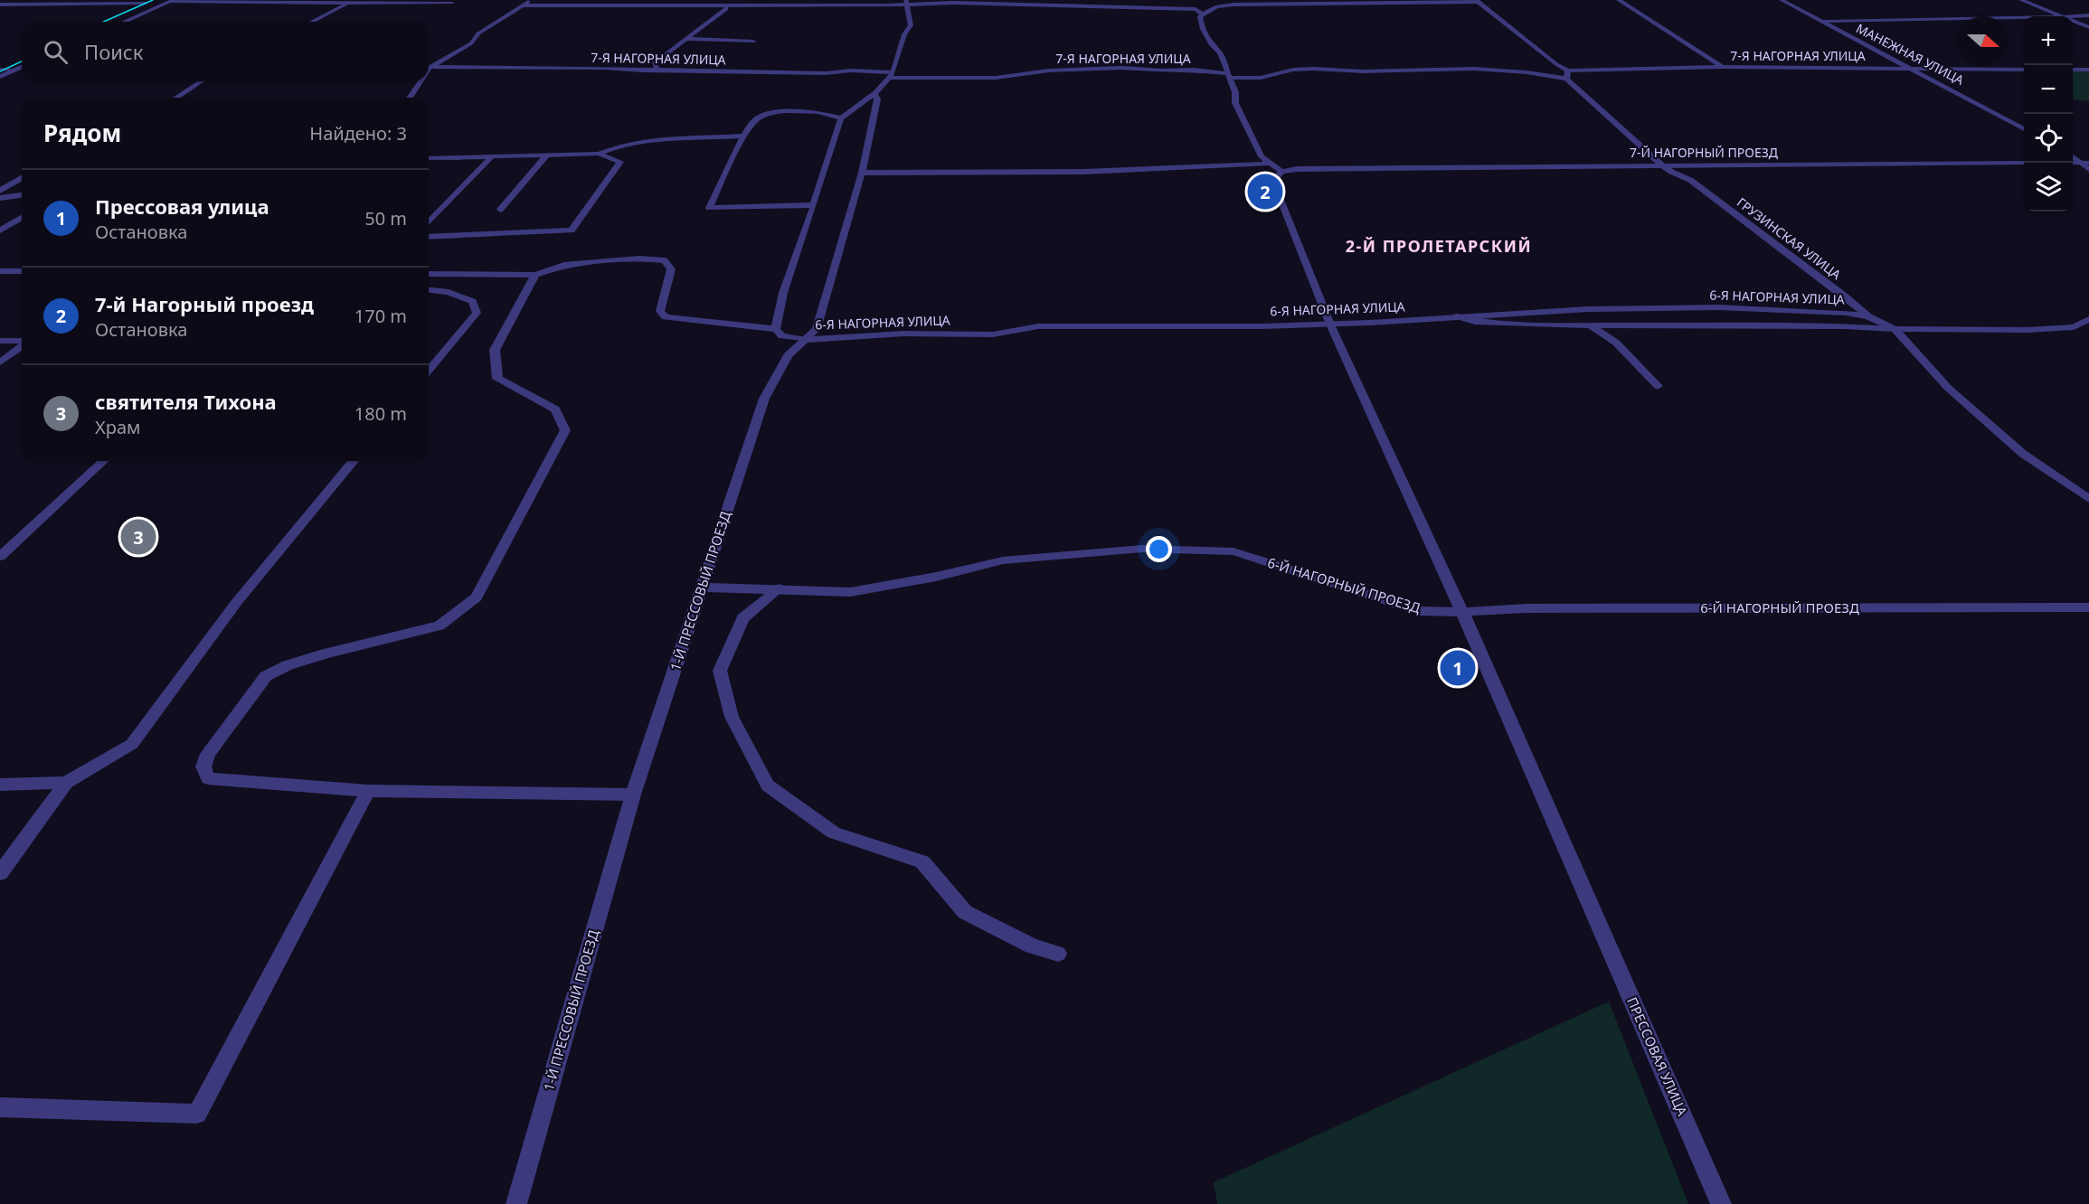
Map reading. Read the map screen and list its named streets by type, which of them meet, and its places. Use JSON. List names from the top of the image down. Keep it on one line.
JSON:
{"streets":{"street":["МАНЕЖНАЯ УЛИЦА","7-Я НАГОРНАЯ УЛИЦА","7-Й НАГОРНЫЙ ПРОЕЗД","ГРУЗИНСКАЯ УЛИЦА","6-Я НАГОРНАЯ УЛИЦА","6-Й НАГОРНЫЙ ПРОЕЗД","1-Й ПРЕССОВЫЙ ПРОЕЗД","ПРЕССОВАЯ УЛИЦА"]},"crossings":[["МАНЕЖНАЯ УЛИЦА","7-Я НАГОРНАЯ УЛИЦА"],["7-Я НАГОРНАЯ УЛИЦА","ГРУЗИНСКАЯ УЛИЦА"],["7-Й НАГОРНЫЙ ПРОЕЗД","ГРУЗИНСКАЯ УЛИЦА"],["7-Й НАГОРНЫЙ ПРОЕЗД","ПРЕССОВАЯ УЛИЦА"],["ГРУЗИНСКАЯ УЛИЦА","6-Я НАГОРНАЯ УЛИЦА"],["6-Я НАГОРНАЯ УЛИЦА","1-Й ПРЕССОВЫЙ ПРОЕЗД"],["6-Я НАГОРНАЯ УЛИЦА","ПРЕССОВАЯ УЛИЦА"],["6-Й НАГОРНЫЙ ПРОЕЗД","1-Й ПРЕССОВЫЙ ПРОЕЗД"],["6-Й НАГОРНЫЙ ПРОЕЗД","ПРЕССОВАЯ УЛИЦА"]],"districts":["2-Й ПРОЛЕТАРСКИЙ"],"north":"right","page":{"map_buttons":["+","−"],"search":"Поиск","heading":["Рядом","Найдено: 3"],"list":[{"mark":"1","name":"Прессовая улица","note":"Остановка","value":"50 m"},{"mark":"2","name":"7-й Нагорный проезд","note":"Остановка","value":"170 m"},{"mark":"3","name":"святителя Тихона","note":"Храм","value":"180 m"}],"pins":["2","3","1"]}}
